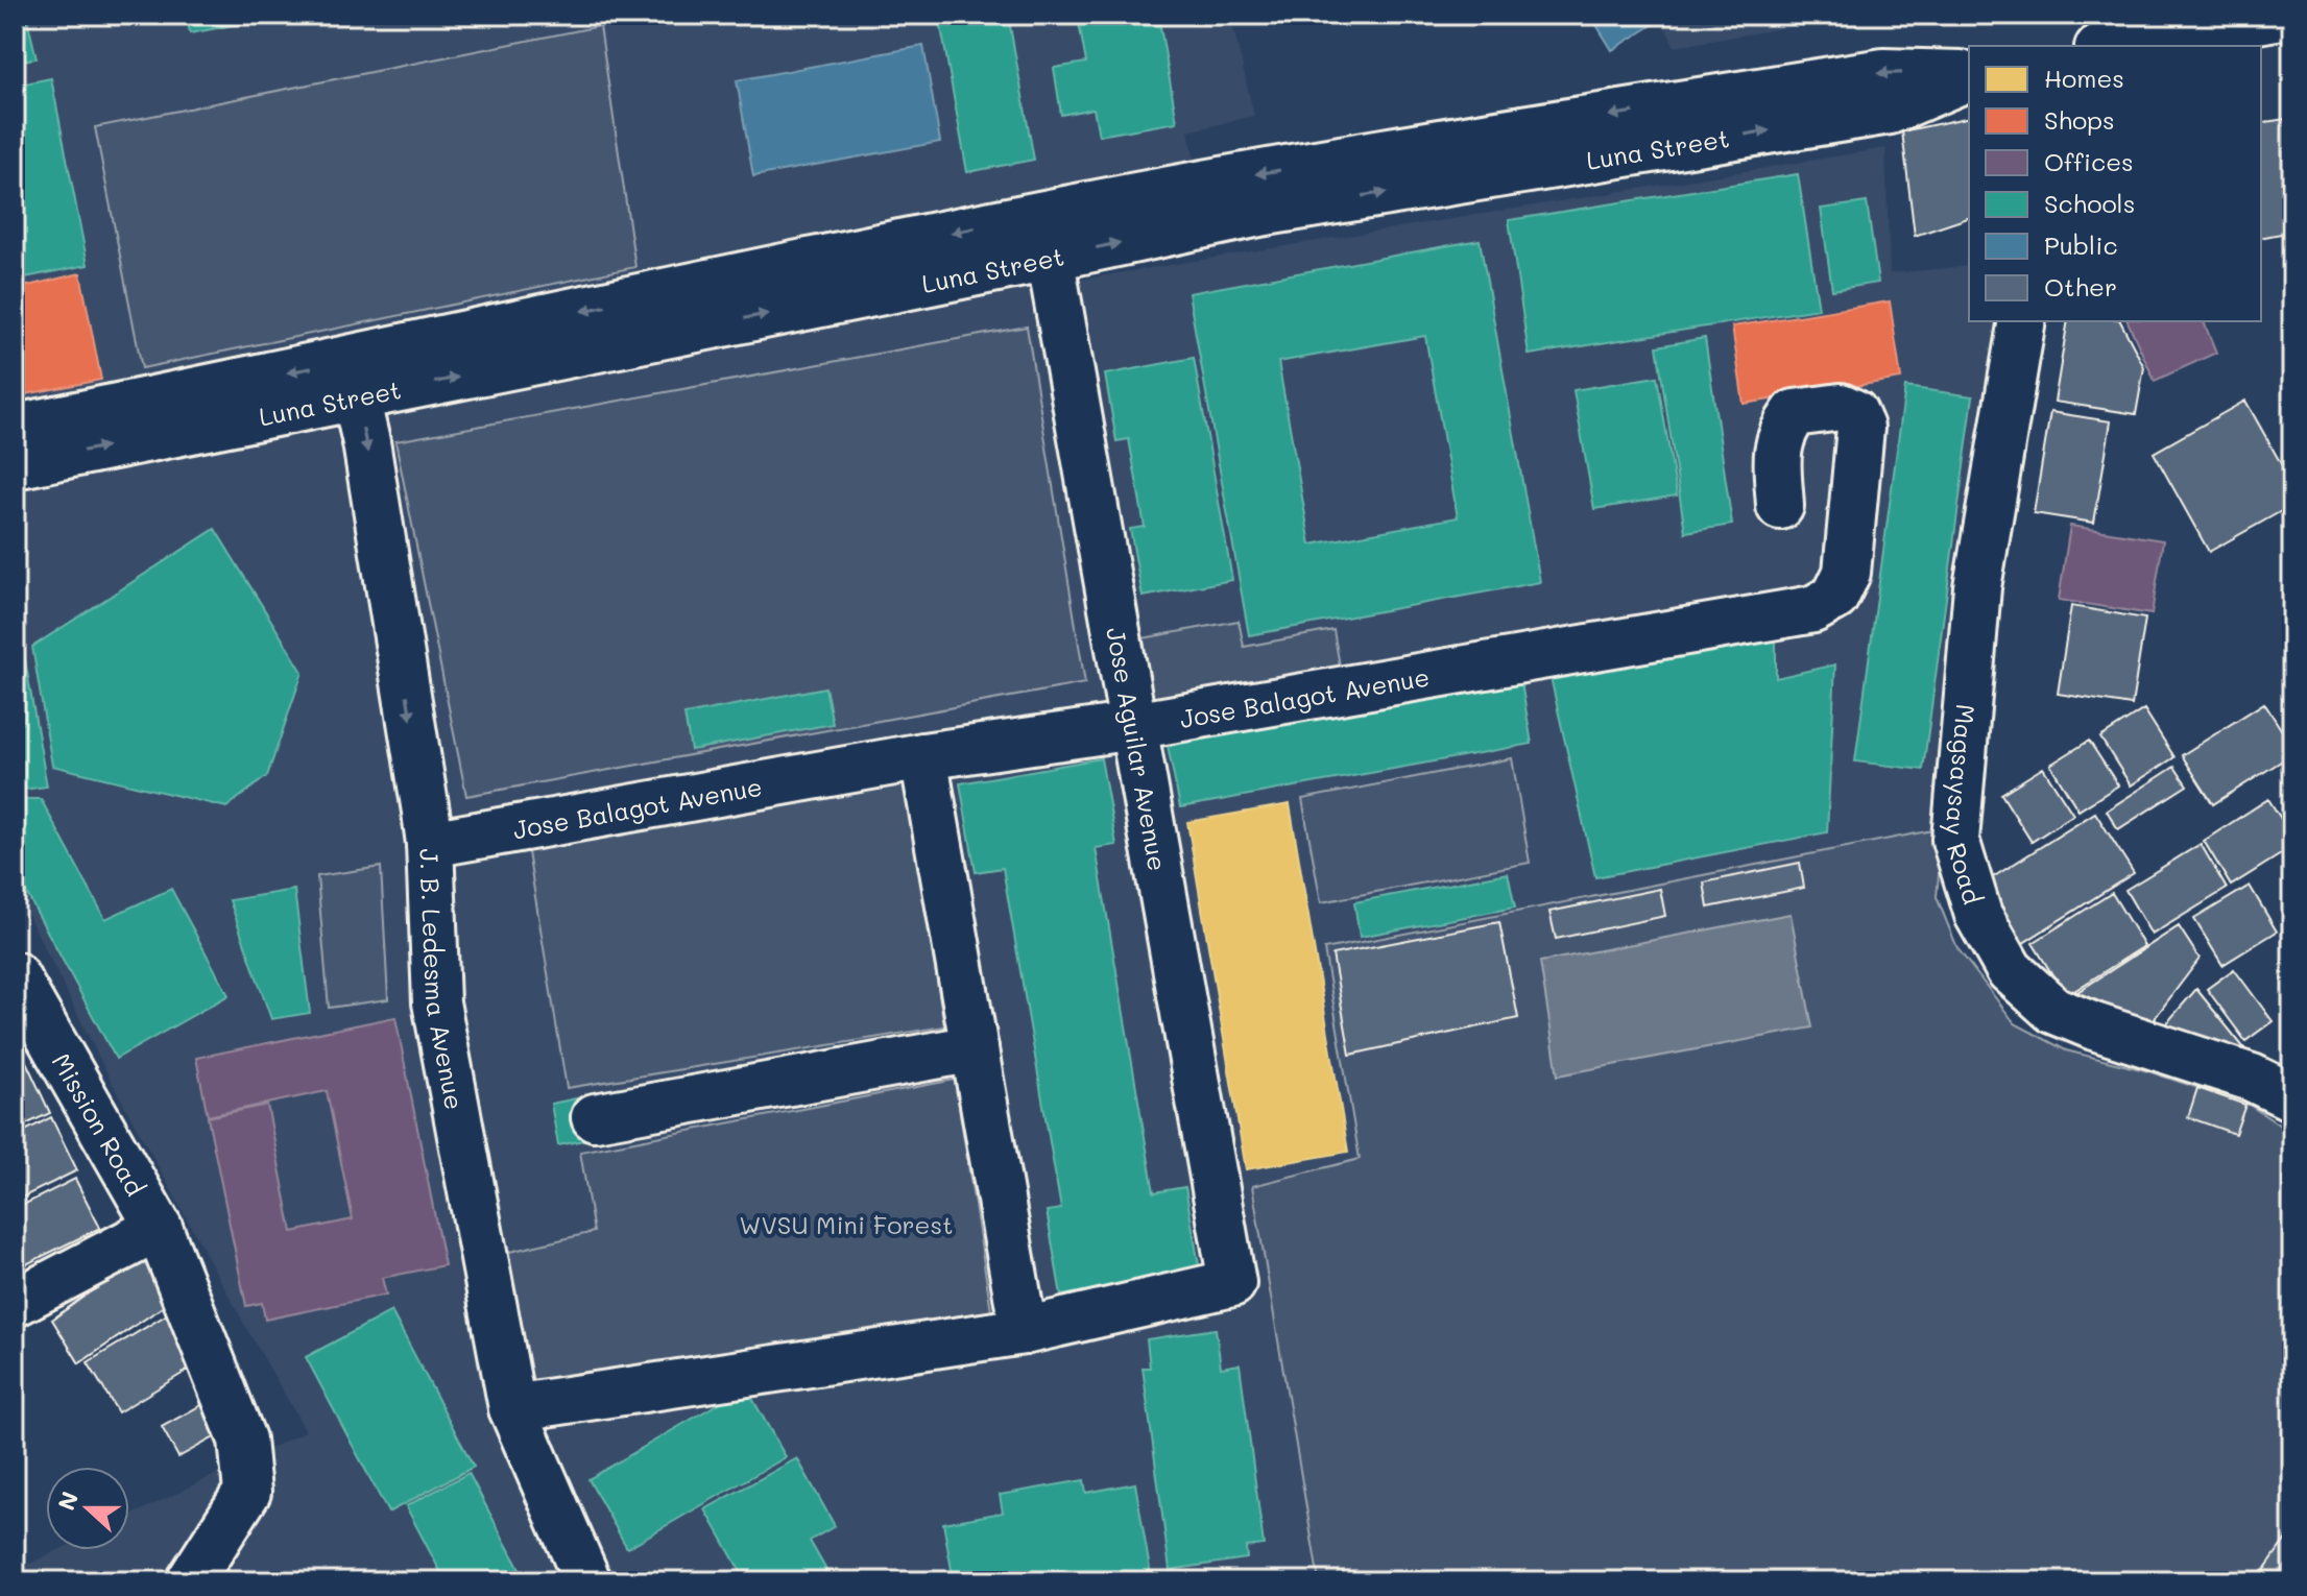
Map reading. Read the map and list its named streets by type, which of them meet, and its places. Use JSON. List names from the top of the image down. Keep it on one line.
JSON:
{"streets":{"street":["Luna Street","Jose Balagot Avenue","Jose Aguilar Avenue","Magsaysay Road","J. B. Ledesma Avenue","Mission Road"]},"crossings":[["Luna Street","Jose Aguilar Avenue"],["Luna Street","J. B. Ledesma Avenue"],["Jose Balagot Avenue","Jose Aguilar Avenue"],["Jose Balagot Avenue","J. B. Ledesma Avenue"]],"one_way":["J. B. Ledesma Avenue"],"parks":["WVSU Mini Forest"],"legend":["Homes","Shops","Offices","Schools","Public","Other"],"north":"left"}
